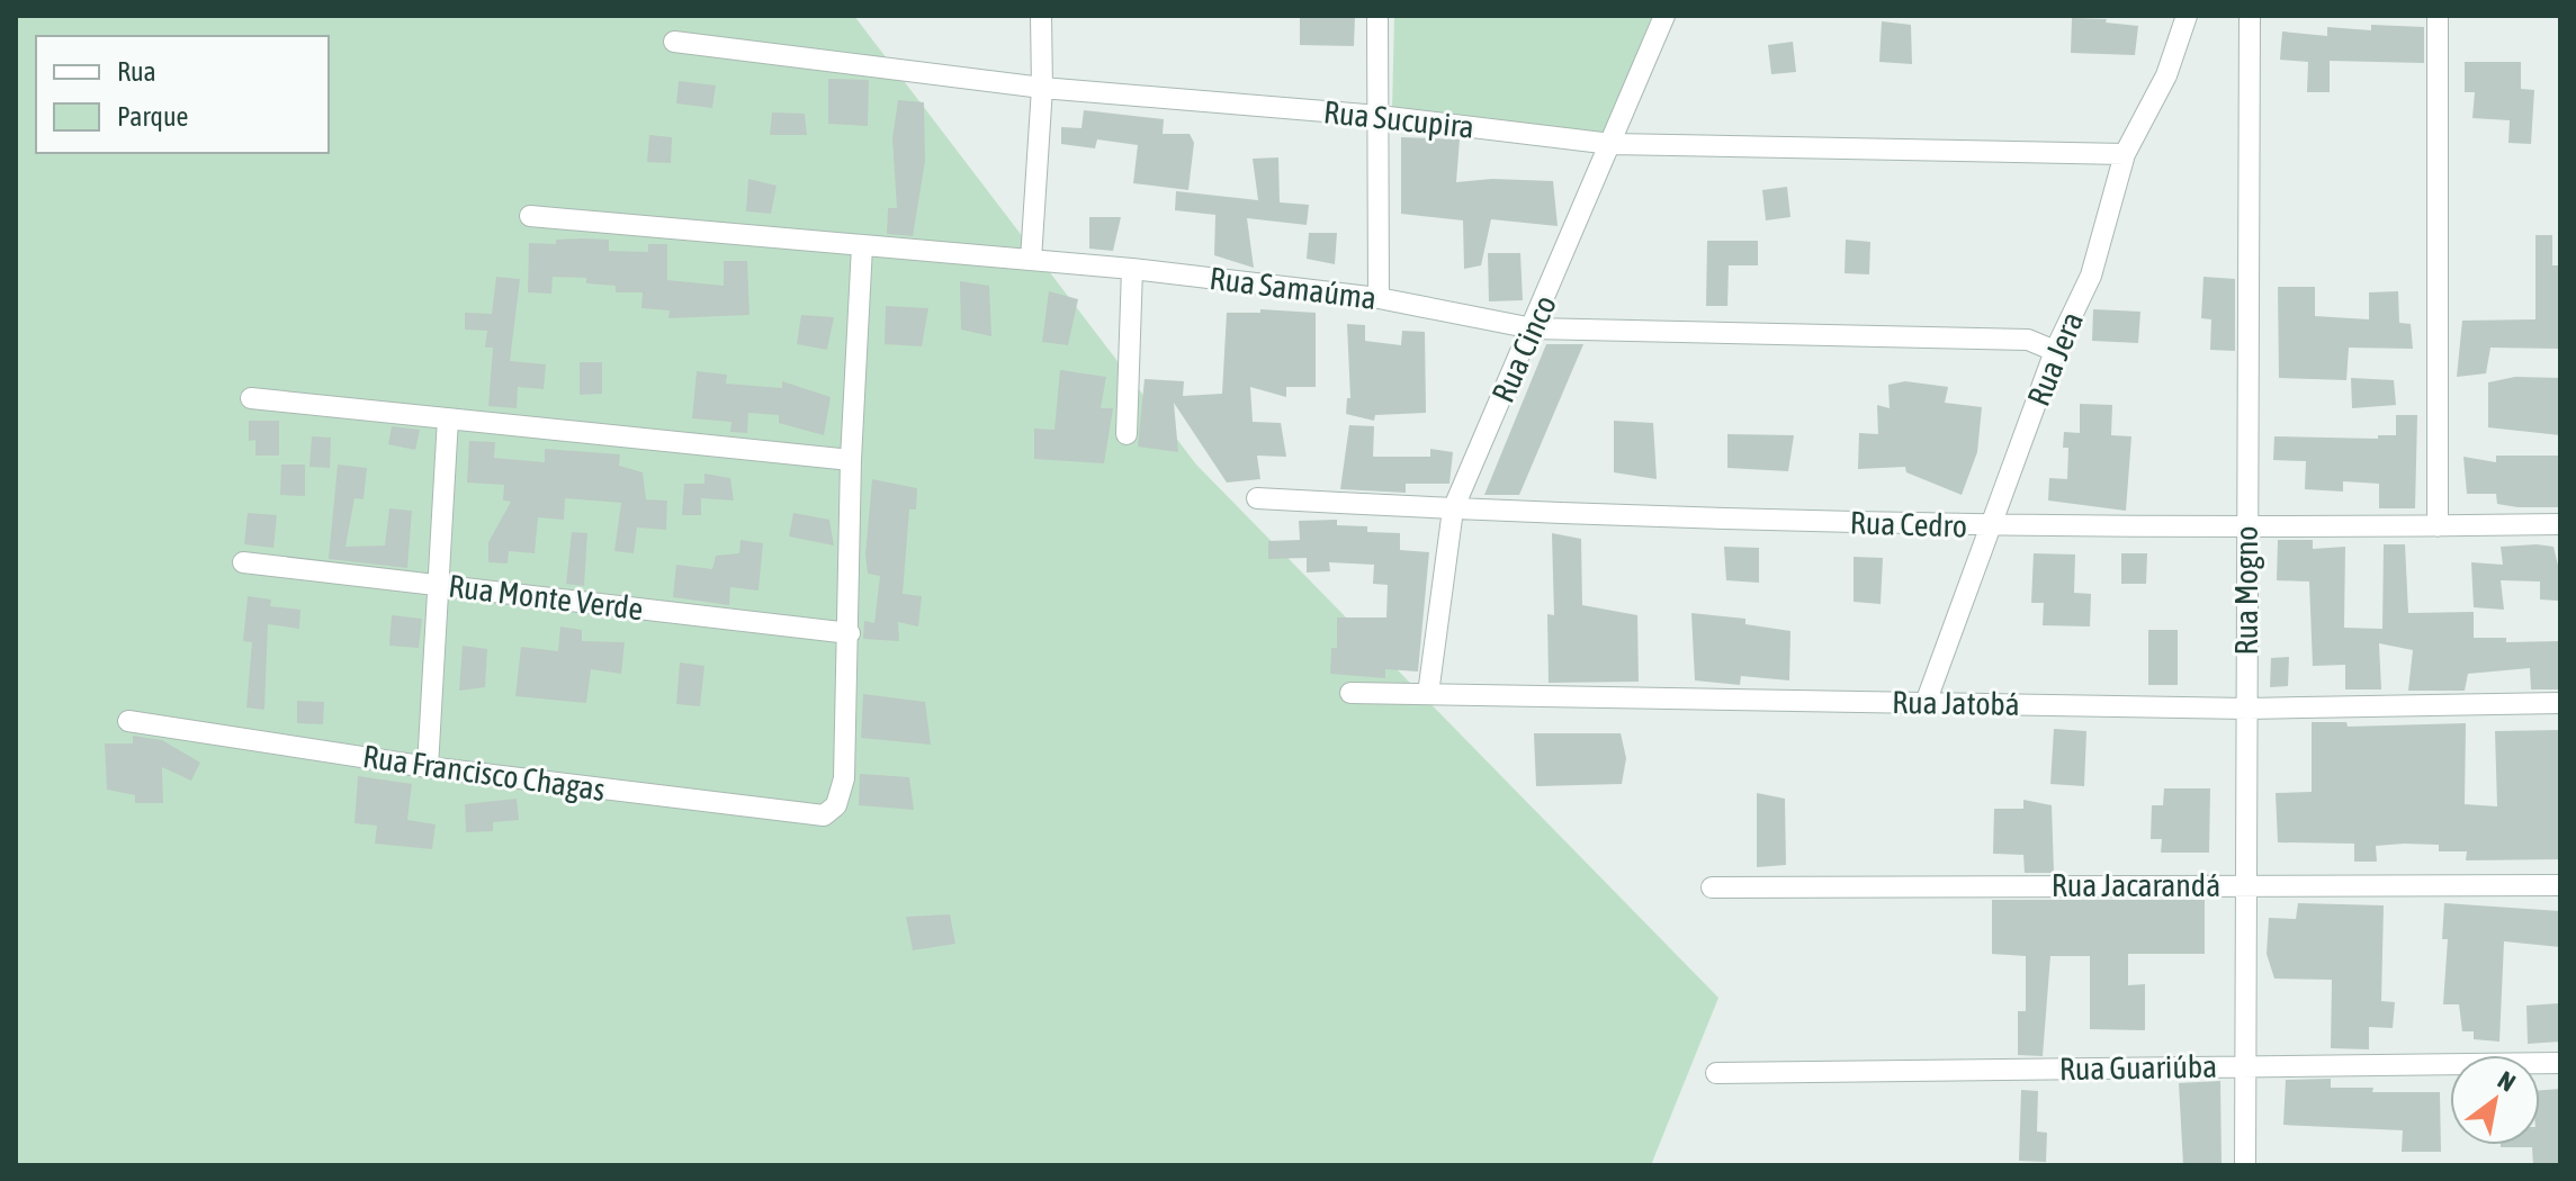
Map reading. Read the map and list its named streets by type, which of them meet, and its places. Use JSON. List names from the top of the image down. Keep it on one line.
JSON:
{"streets":{"street":["Rua Sucupira","Rua Samaúma","Rua Cinco","Rua Jera","Rua Cedro","Rua Mogno","Rua Monte Verde","Rua Jatobá","Rua Francisco Chagas","Rua Jacarandá","Rua Guariúba"]},"crossings":[["Rua Sucupira","Rua Cinco"],["Rua Sucupira","Rua Jera"],["Rua Samaúma","Rua Cinco"],["Rua Samaúma","Rua Jera"],["Rua Cinco","Rua Cedro"],["Rua Cinco","Rua Jatobá"],["Rua Jera","Rua Cedro"],["Rua Jera","Rua Jatobá"],["Rua Cedro","Rua Mogno"],["Rua Mogno","Rua Jatobá"],["Rua Mogno","Rua Jacarandá"],["Rua Mogno","Rua Guariúba"],["Rua Monte Verde","Rua Francisco Chagas"]],"legend":["Rua","Parque"],"north":"top right"}
